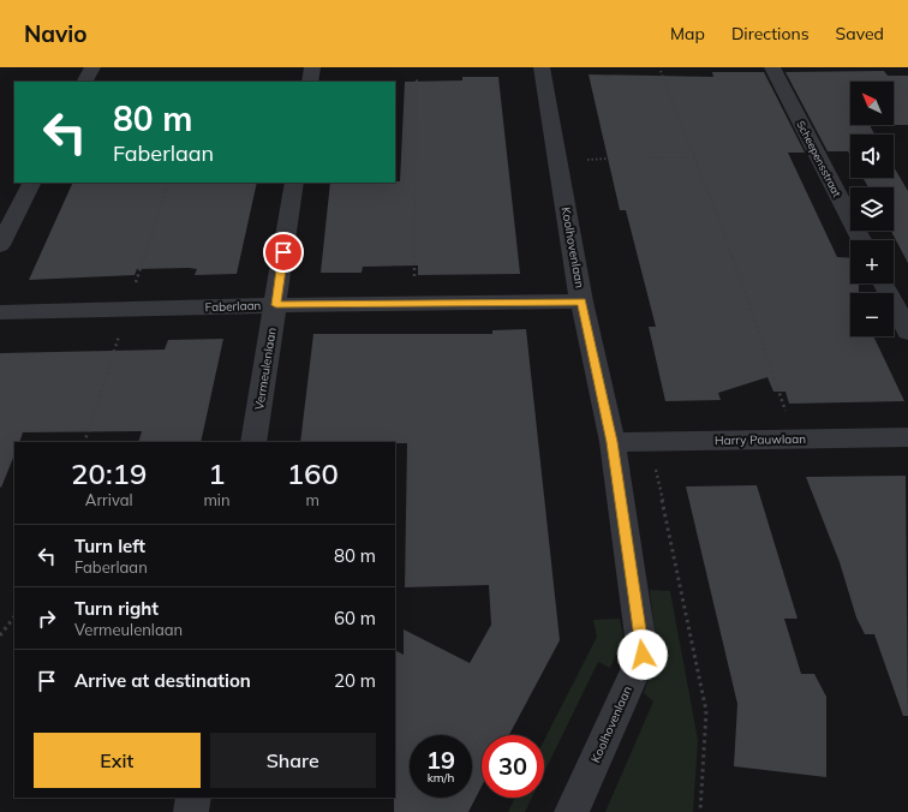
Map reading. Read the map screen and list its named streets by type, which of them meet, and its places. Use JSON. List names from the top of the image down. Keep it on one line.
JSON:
{"streets":{"street":["Scheepensstraat","Koolhovenlaan","Faberlaan","Vermeulenlaan","Harry Pauwlaan"]},"crossings":[["Koolhovenlaan","Faberlaan"],["Koolhovenlaan","Harry Pauwlaan"],["Faberlaan","Vermeulenlaan"]],"north":"top left","page":{"header":"Navio","nav":["Map","Directions","Saved"],"map_buttons":["+","−"],"turn":["80 m","Faberlaan"],"eta":["20:19","Arrival","1","min","160","m"],"list":[{"name":"Turn left","note":"Faberlaan","value":"80 m"},{"name":"Turn right","note":"Vermeulenlaan","value":"60 m"},{"name":"Arrive at destination","value":"20 m"}],"buttons":["Exit","Share"],"speed":"19 km/h","limit":"30"}}
